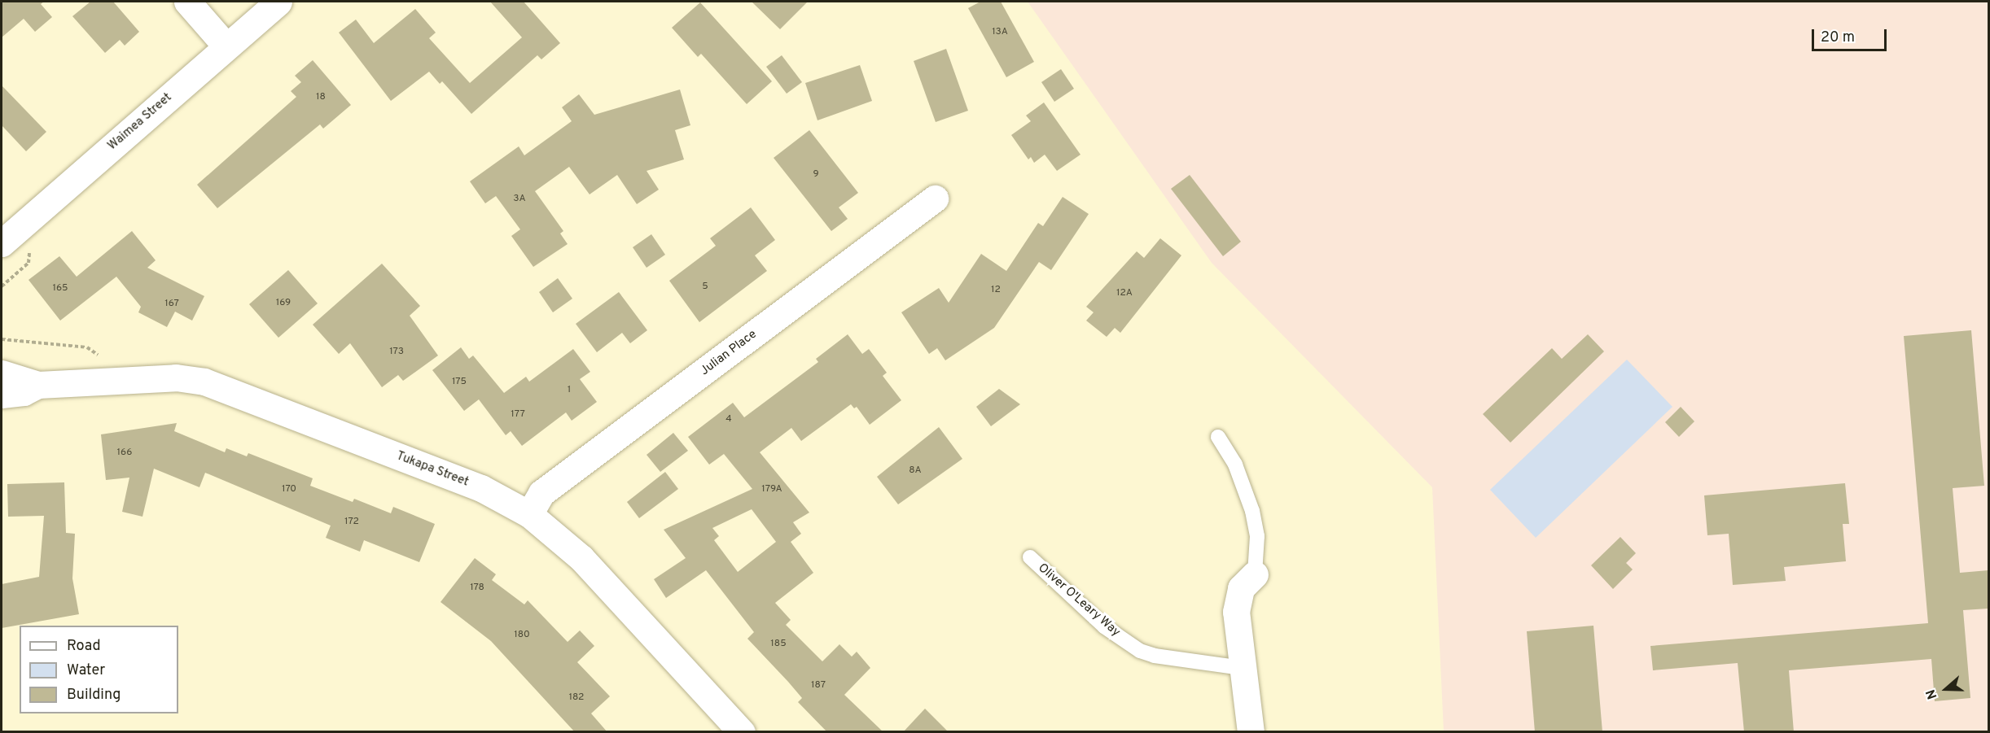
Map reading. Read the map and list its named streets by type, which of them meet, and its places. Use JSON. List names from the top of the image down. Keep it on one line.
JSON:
{"streets":{"main road":["Waimea Street","Julian Place","Tukapa Street"],"lane":["Oliver O'Leary Way"]},"crossings":[["Julian Place","Tukapa Street"]],"house_numbers":["13A","18","9","3A","5","165","12","12A","169","167","173","175","1","177","4","166","8A","170","179A","172","178","180","185","187","182"],"legend":["Road","Water","Building"],"scale_bar":"20 m","north":"left"}
